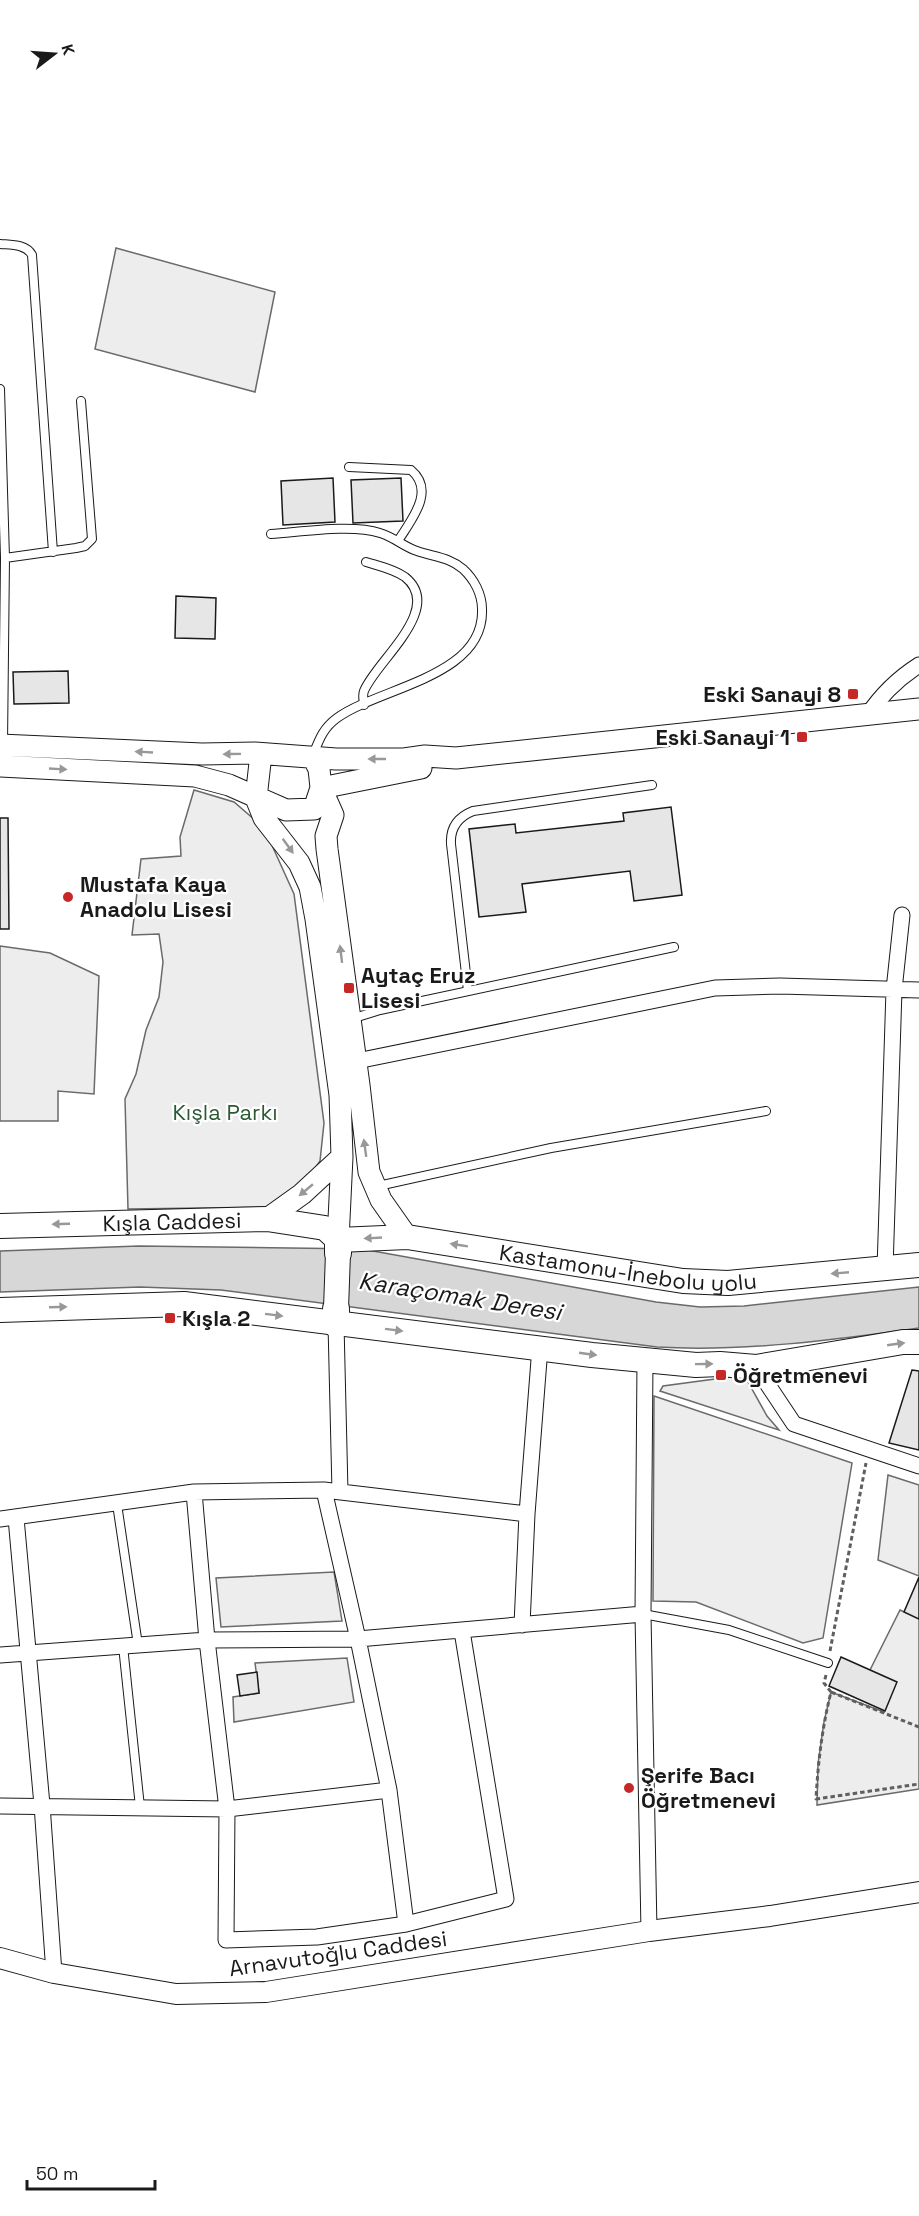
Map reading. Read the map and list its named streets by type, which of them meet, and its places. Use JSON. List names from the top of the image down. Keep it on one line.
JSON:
{"streets":{"main road":["Kışla Caddesi","Kastamonu-İnebolu yolu"],"street":["Arnavutoğlu Caddesi"]},"crossings":[["Kışla Caddesi","Kastamonu-İnebolu yolu"]],"water":["Karaçomak Deresi"],"parks":["Kışla Parkı"],"places":{"transit":["Eski Sanayi 8","Eski Sanayi 1","Aytaç Eruz Lisesi","Kışla 2","Öğretmenevi"],"other":["Mustafa Kaya Anadolu Lisesi","Şerife Bacı Öğretmenevi"]},"scale_bar":"50 m","north":"right"}
